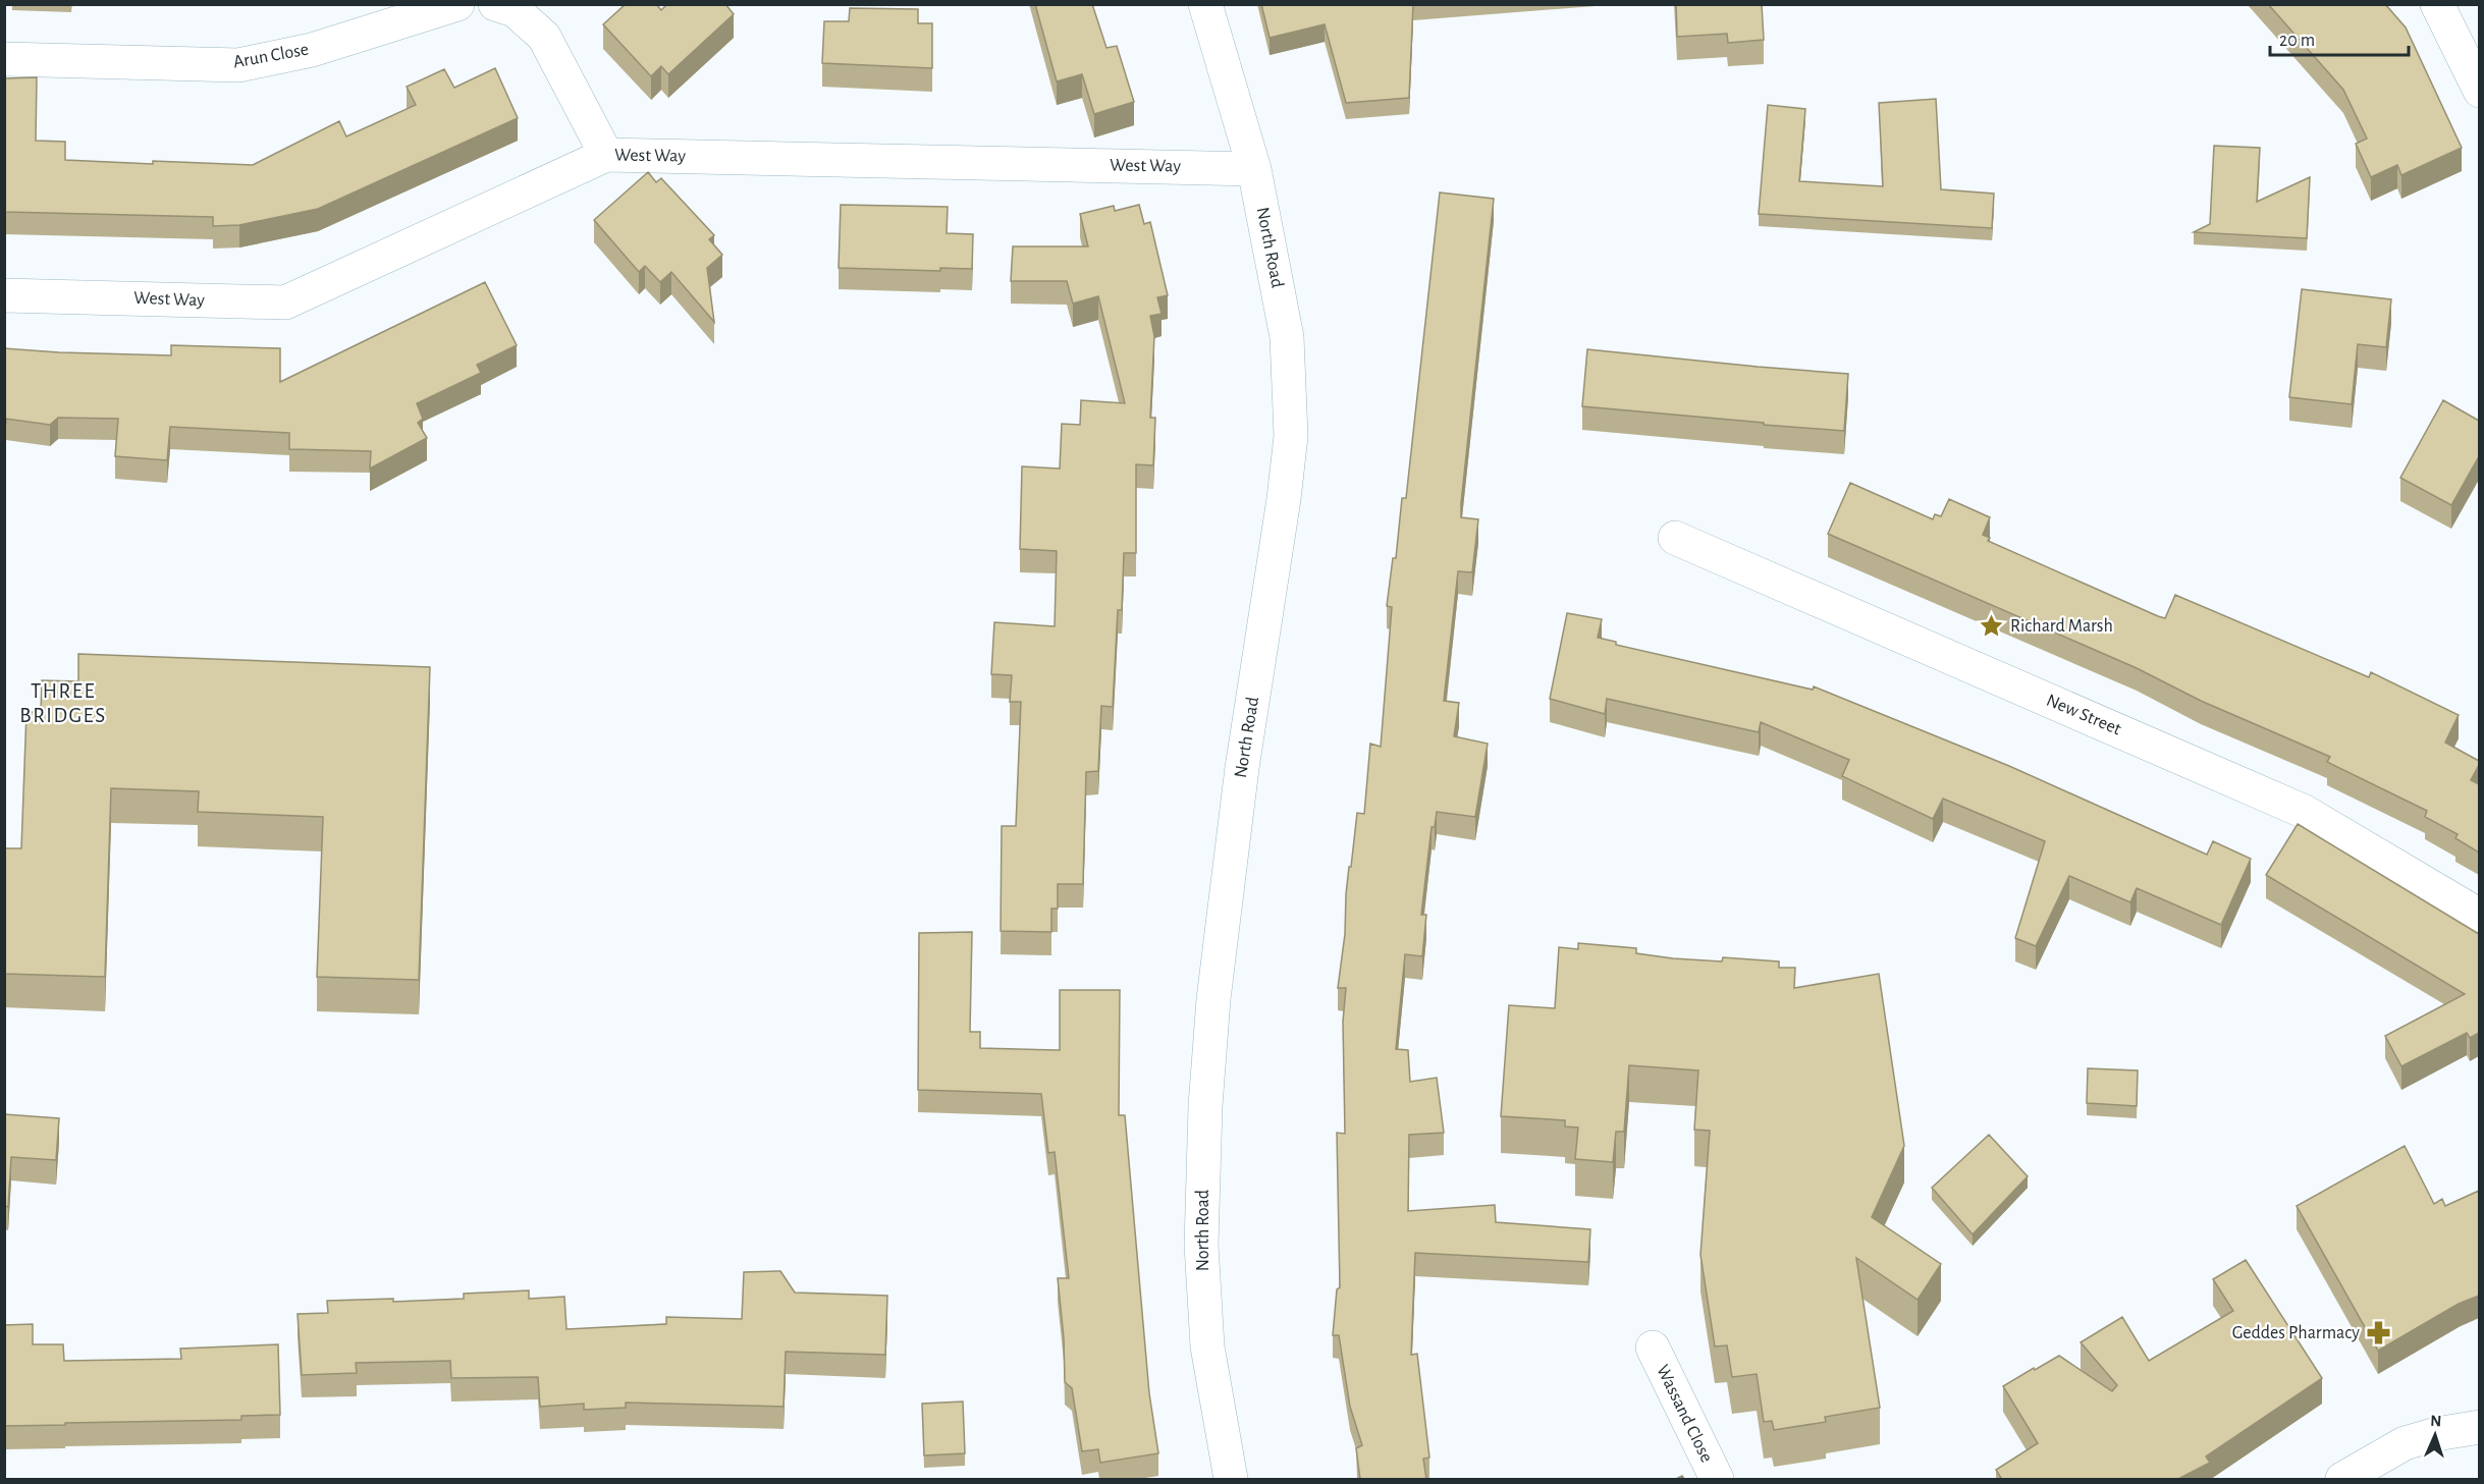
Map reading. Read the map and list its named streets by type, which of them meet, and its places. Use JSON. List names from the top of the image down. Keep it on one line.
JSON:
{"streets":{"street":["Arun Close","West Way","North Road","New Street","Wassand Close"]},"crossings":[["West Way","North Road"]],"districts":["THREE BRIDGES"],"places":{"place":["Richard Marsh"],"pharmacy":["Geddes Pharmacy"]},"scale_bar":"20 m","north":"top"}
